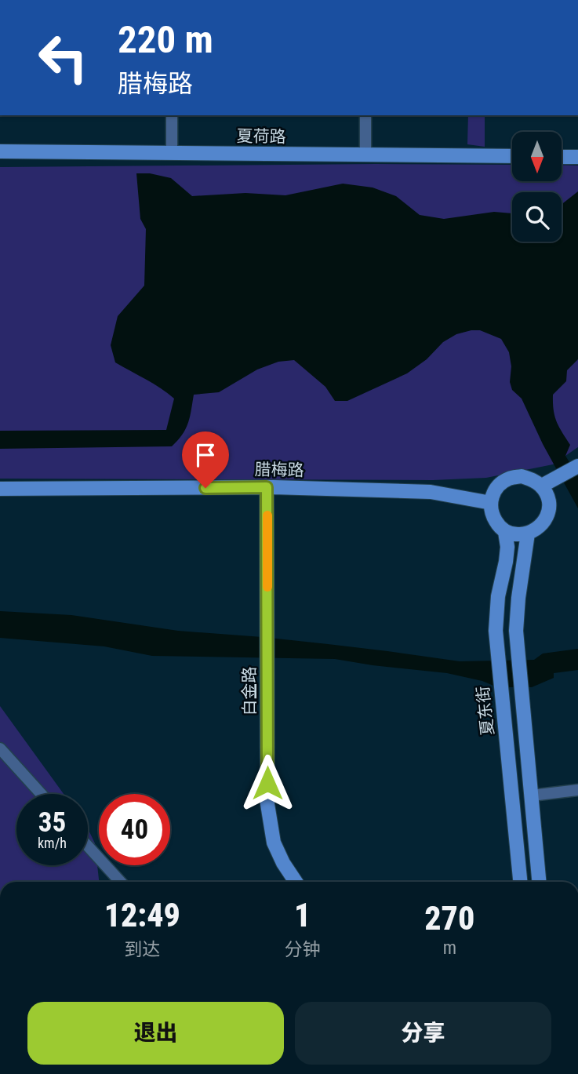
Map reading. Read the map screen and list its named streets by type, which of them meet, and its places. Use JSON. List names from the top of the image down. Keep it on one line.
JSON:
{"streets":{"street":["夏荷路","腊梅路","白金路","夏东街"]},"crossings":[["腊梅路","白金路"],["腊梅路","夏东街"]],"north":"bottom","page":{"turn":["220 m","腊梅路"],"speed":"35 km/h","limit":"40","eta":["12:49","到达","1","分钟","270","m"],"buttons":["退出","分享"]}}
